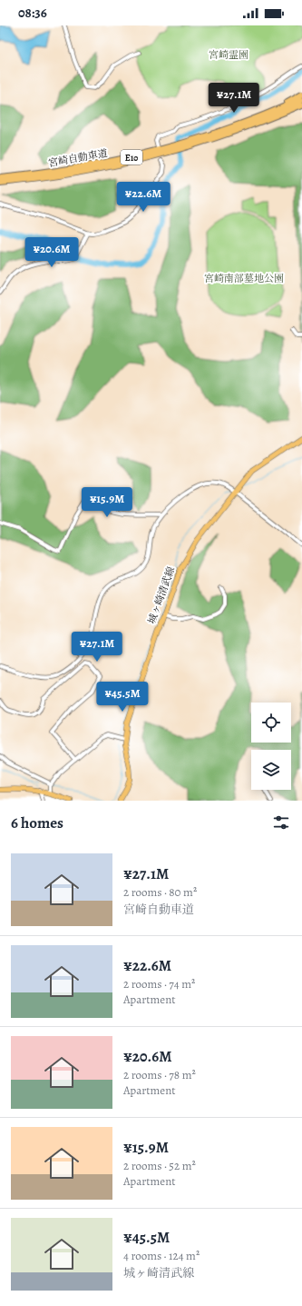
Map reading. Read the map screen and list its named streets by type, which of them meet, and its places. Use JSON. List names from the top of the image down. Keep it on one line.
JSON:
{"streets":{"highway":["E10","宮崎自動車道"],"main road":["城ヶ崎清武線"]},"parks":["宮崎霊園","宮崎南部墓地公園"],"page":{"status":"08:36","price":["¥27.1M","¥22.6M","¥20.6M","¥15.9M","¥27.1M","¥45.5M"],"heading":"6 homes","list":[{"name":"¥27.1M","note":"2 rooms · 80 m² · 宮崎自動車道"},{"name":"¥22.6M","note":"2 rooms · 74 m² · Apartment"},{"name":"¥20.6M","note":"2 rooms · 78 m² · Apartment"},{"name":"¥15.9M","note":"2 rooms · 52 m² · Apartment"},{"name":"¥45.5M","note":"4 rooms · 124 m² · 城ヶ崎清武線"}]}}
